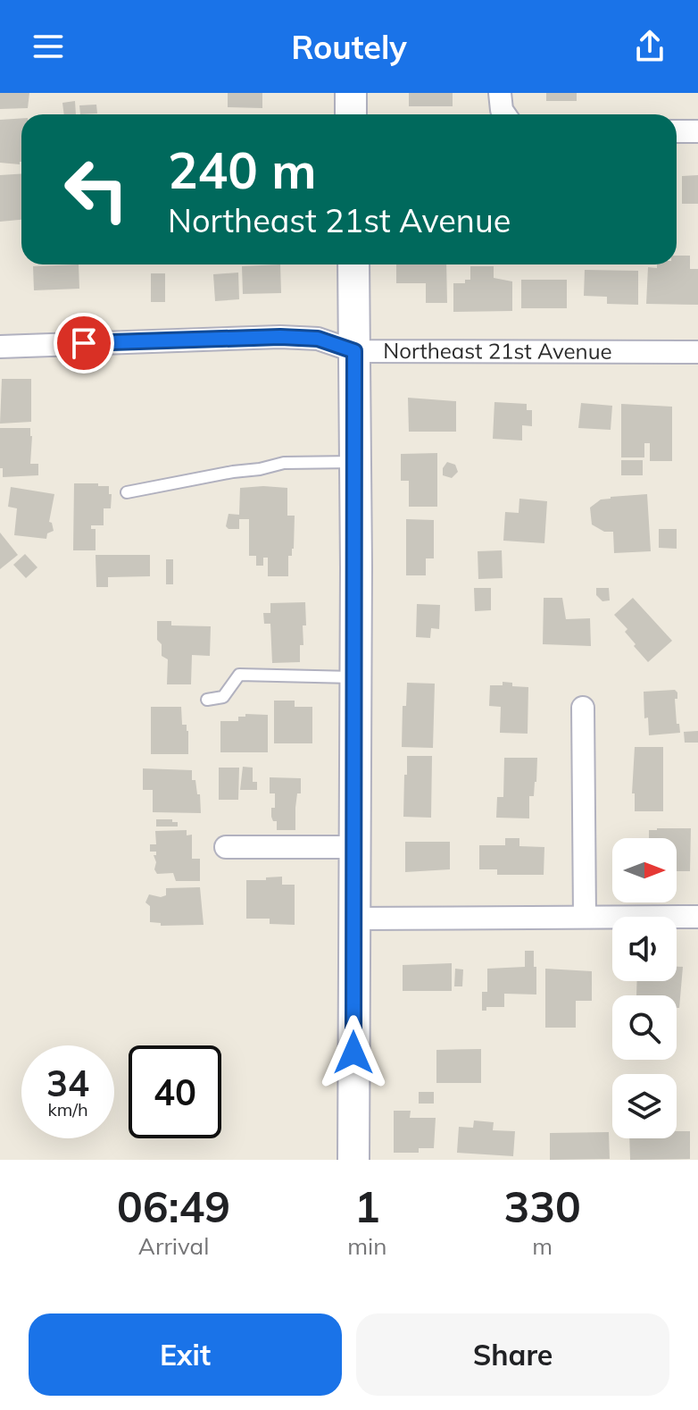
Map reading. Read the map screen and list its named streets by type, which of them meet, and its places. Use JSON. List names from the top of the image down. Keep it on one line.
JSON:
{"streets":{"street":["Northeast 21st Avenue"]},"north":"right","page":{"header":"Routely","turn":["240 m","Northeast 21st Avenue"],"speed":"34 km/h","limit":"40","eta":["06:49","Arrival","1","min","330","m"],"buttons":["Exit","Share"]}}
